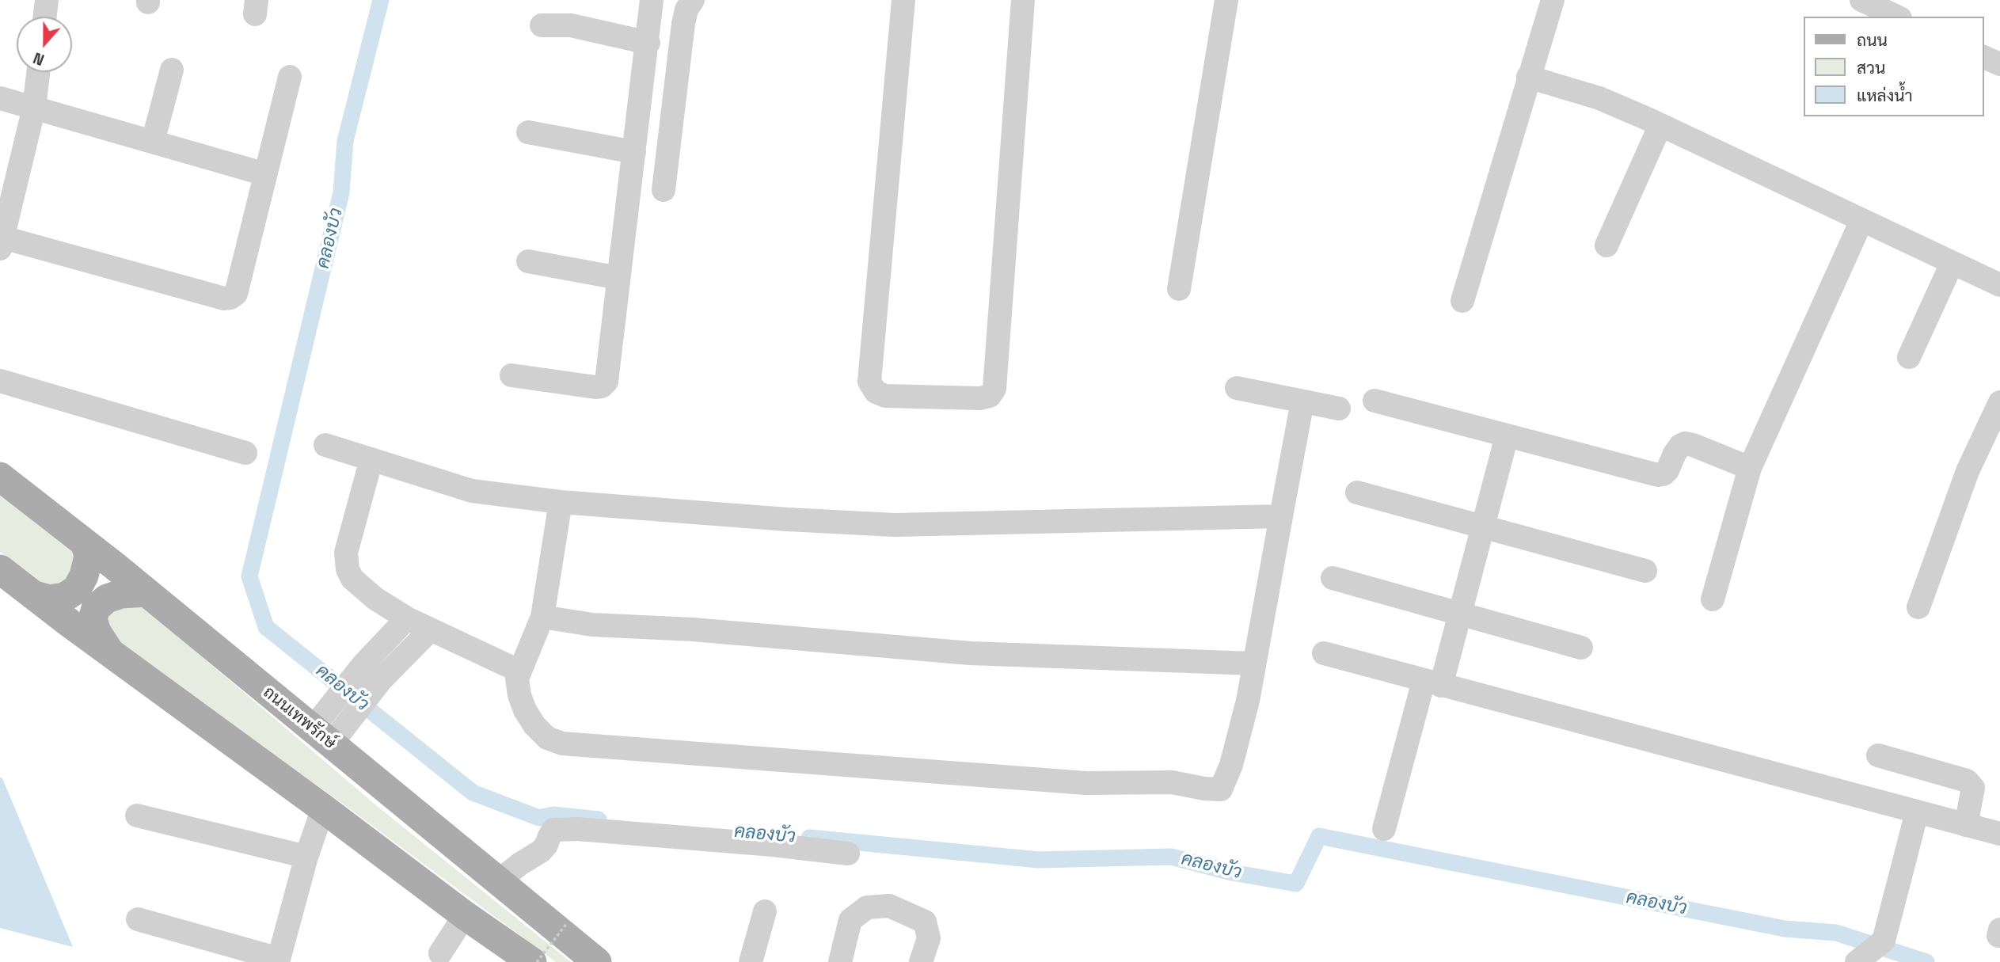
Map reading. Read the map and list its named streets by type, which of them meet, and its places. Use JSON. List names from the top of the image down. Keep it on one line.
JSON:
{"streets":{"main road":["ถนนเทพรักษ์"]},"water":["คลองบัว"],"legend":["ถนน","สวน","แหล่งน้ำ"],"north":"bottom"}
